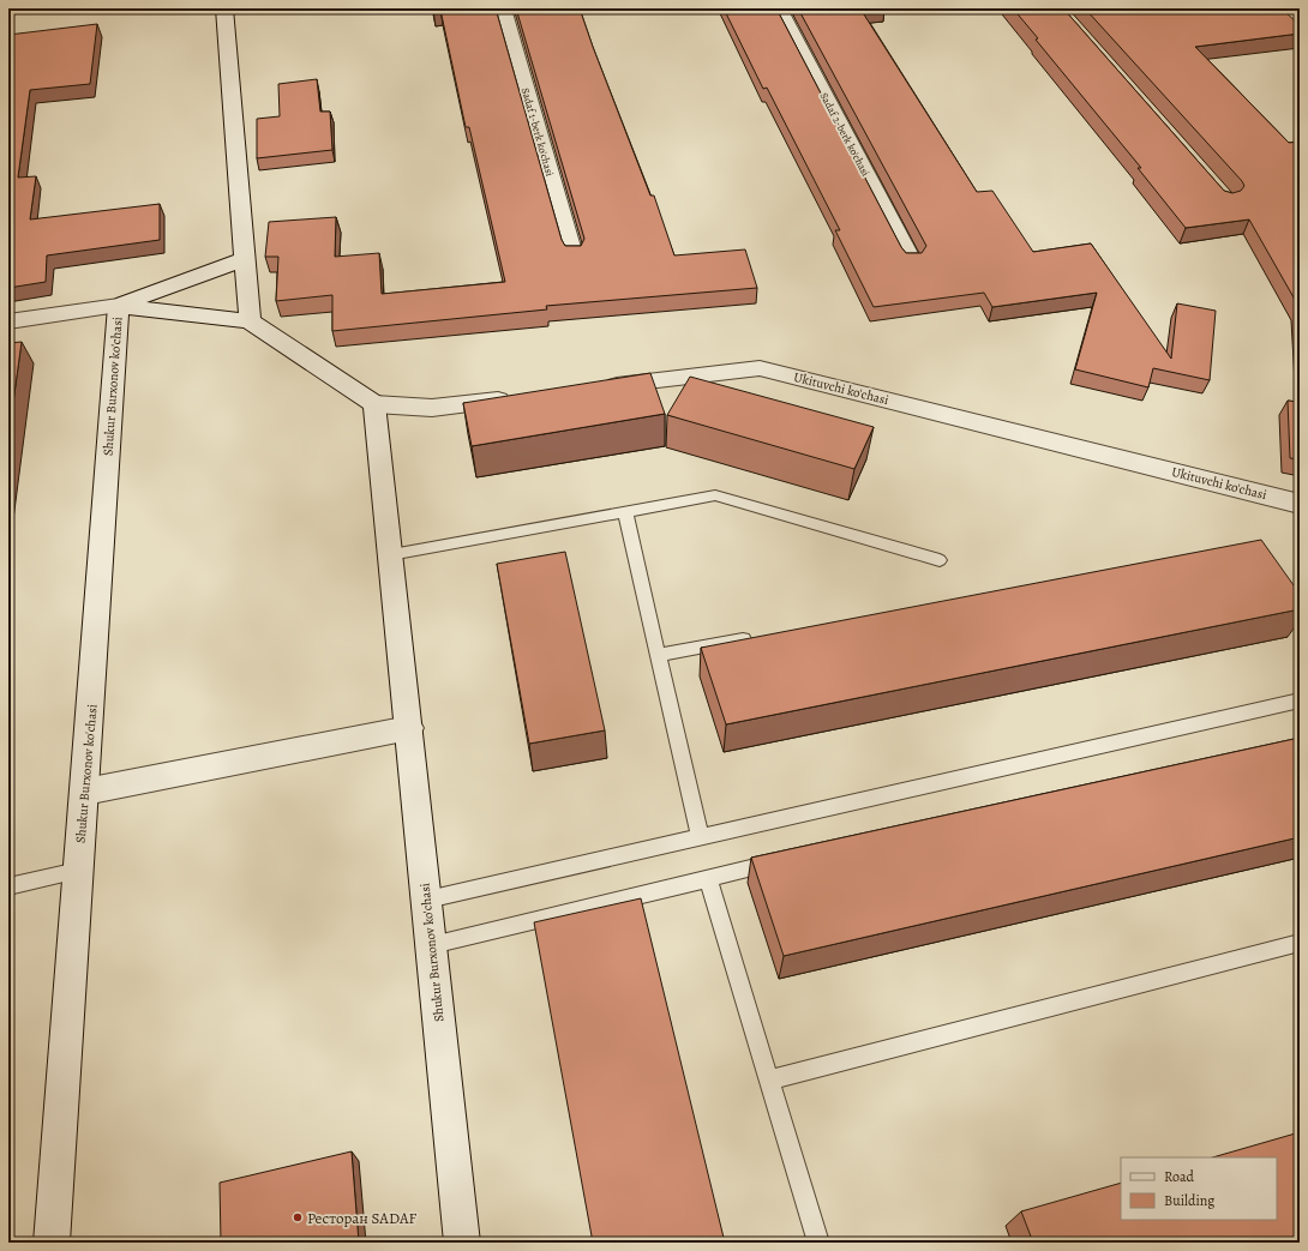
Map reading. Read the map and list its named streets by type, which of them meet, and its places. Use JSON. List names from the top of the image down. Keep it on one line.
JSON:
{"streets":{"street":["Sadaf 1-berk ko'chasi","Sadaf 2-berk ko'chasi","Shukur Burxonov ko'chasi","Ukituvchi ko'chasi"]},"places":["Ресторан SADAF"],"legend":["Road","Building"]}
